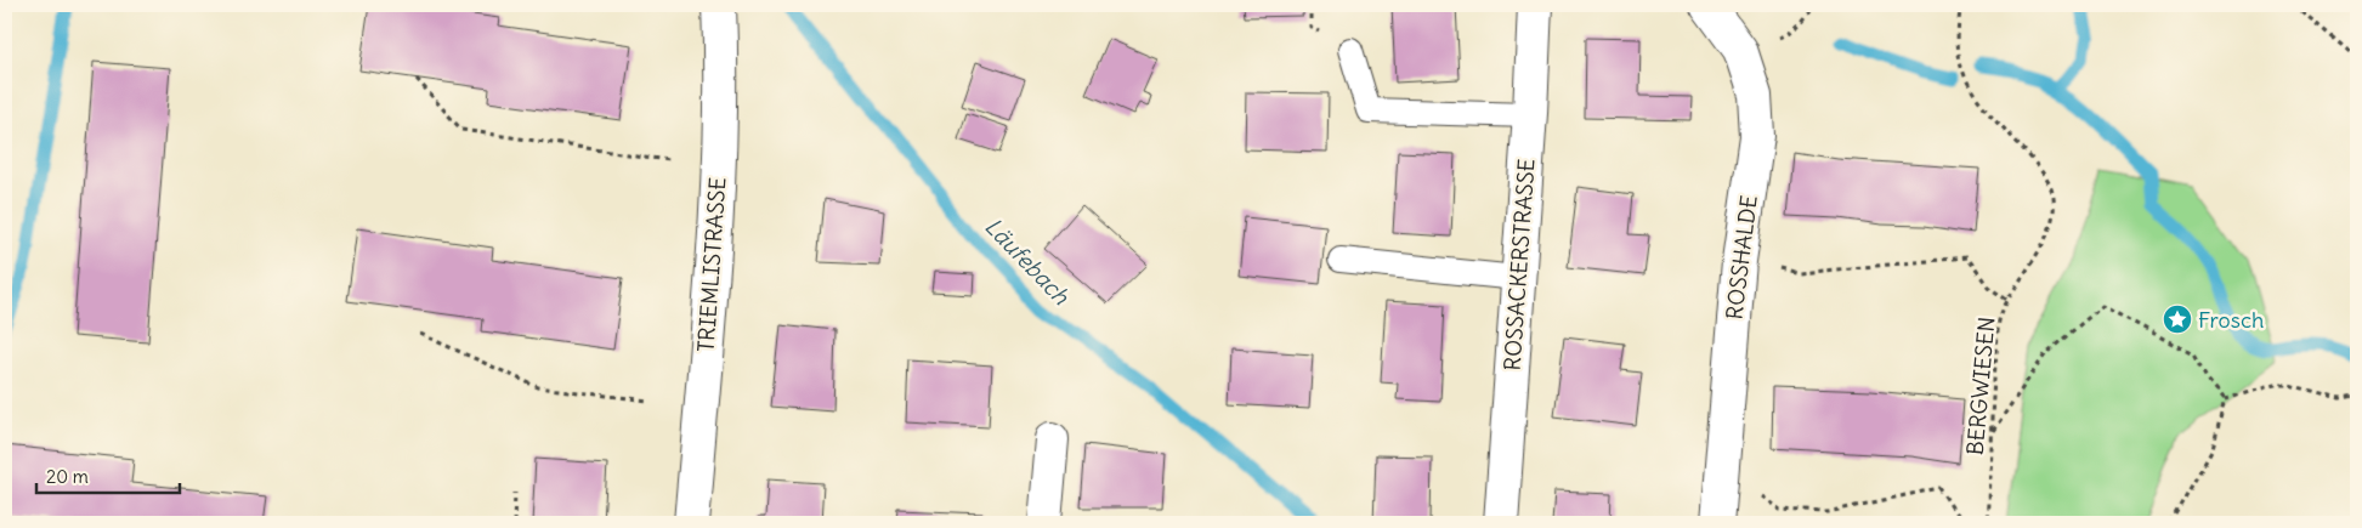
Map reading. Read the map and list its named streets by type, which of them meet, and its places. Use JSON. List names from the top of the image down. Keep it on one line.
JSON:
{"streets":{"street":["ROSSHALDE","TRIEMLISTRASSE","ROSSACKERSTRASSE"],"path":["BERGWIESEN"]},"water":["Läufebach"],"places":{"place":["Frosch"]},"scale_bar":"20 m"}
